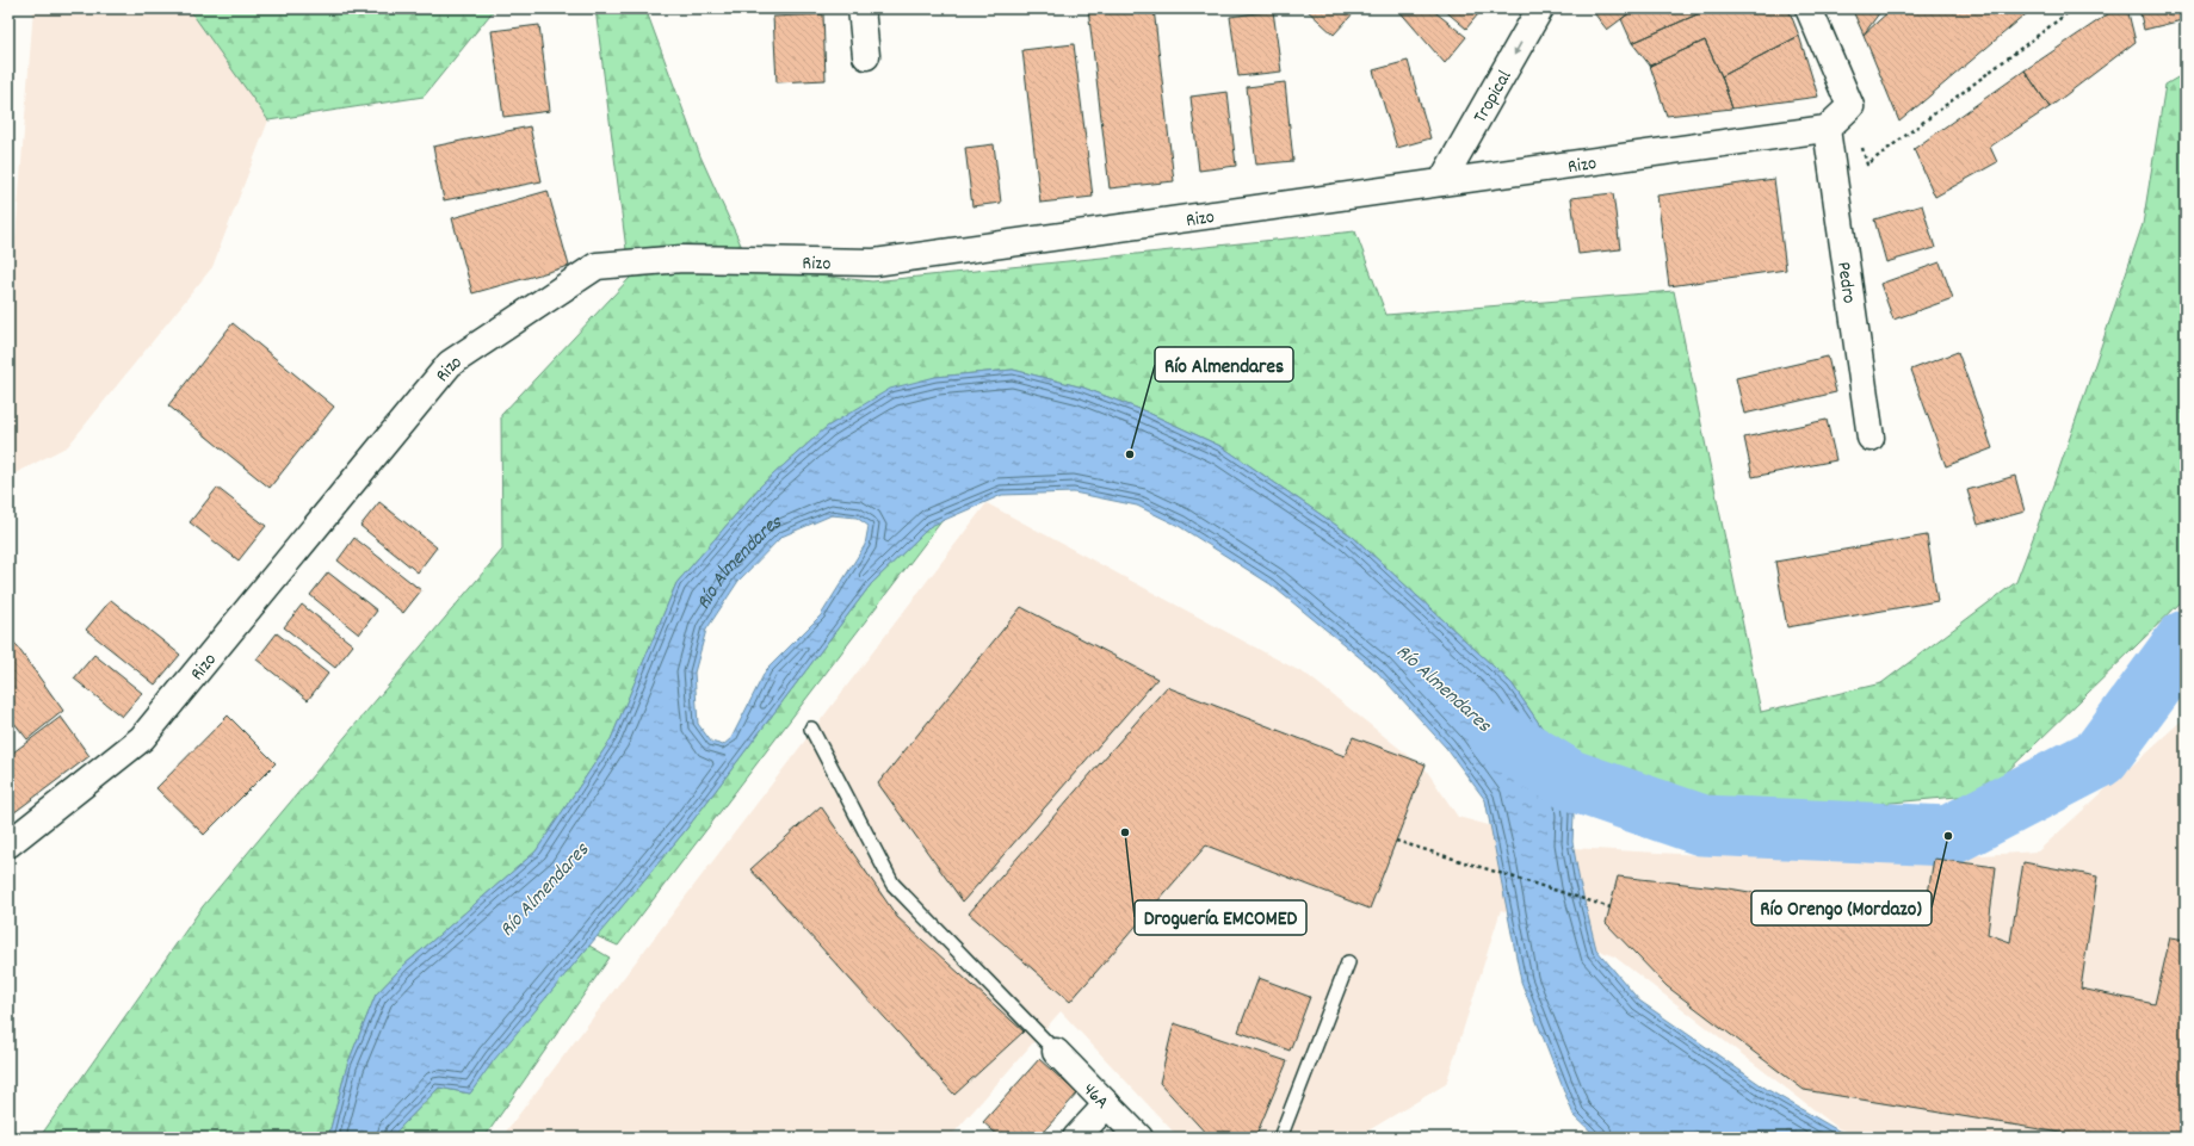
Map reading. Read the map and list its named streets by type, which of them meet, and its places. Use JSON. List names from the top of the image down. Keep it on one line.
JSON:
{"streets":{"street":["Tropical","Rizo","Pedro","46A"]},"crossings":[["Tropical","Rizo"],["Rizo","Pedro"]],"one_way":["Tropical"],"water":["Río Almendares"],"places":["Río Almendares","Droguería EMCOMED","Río Orengo (Mordazo)"]}
